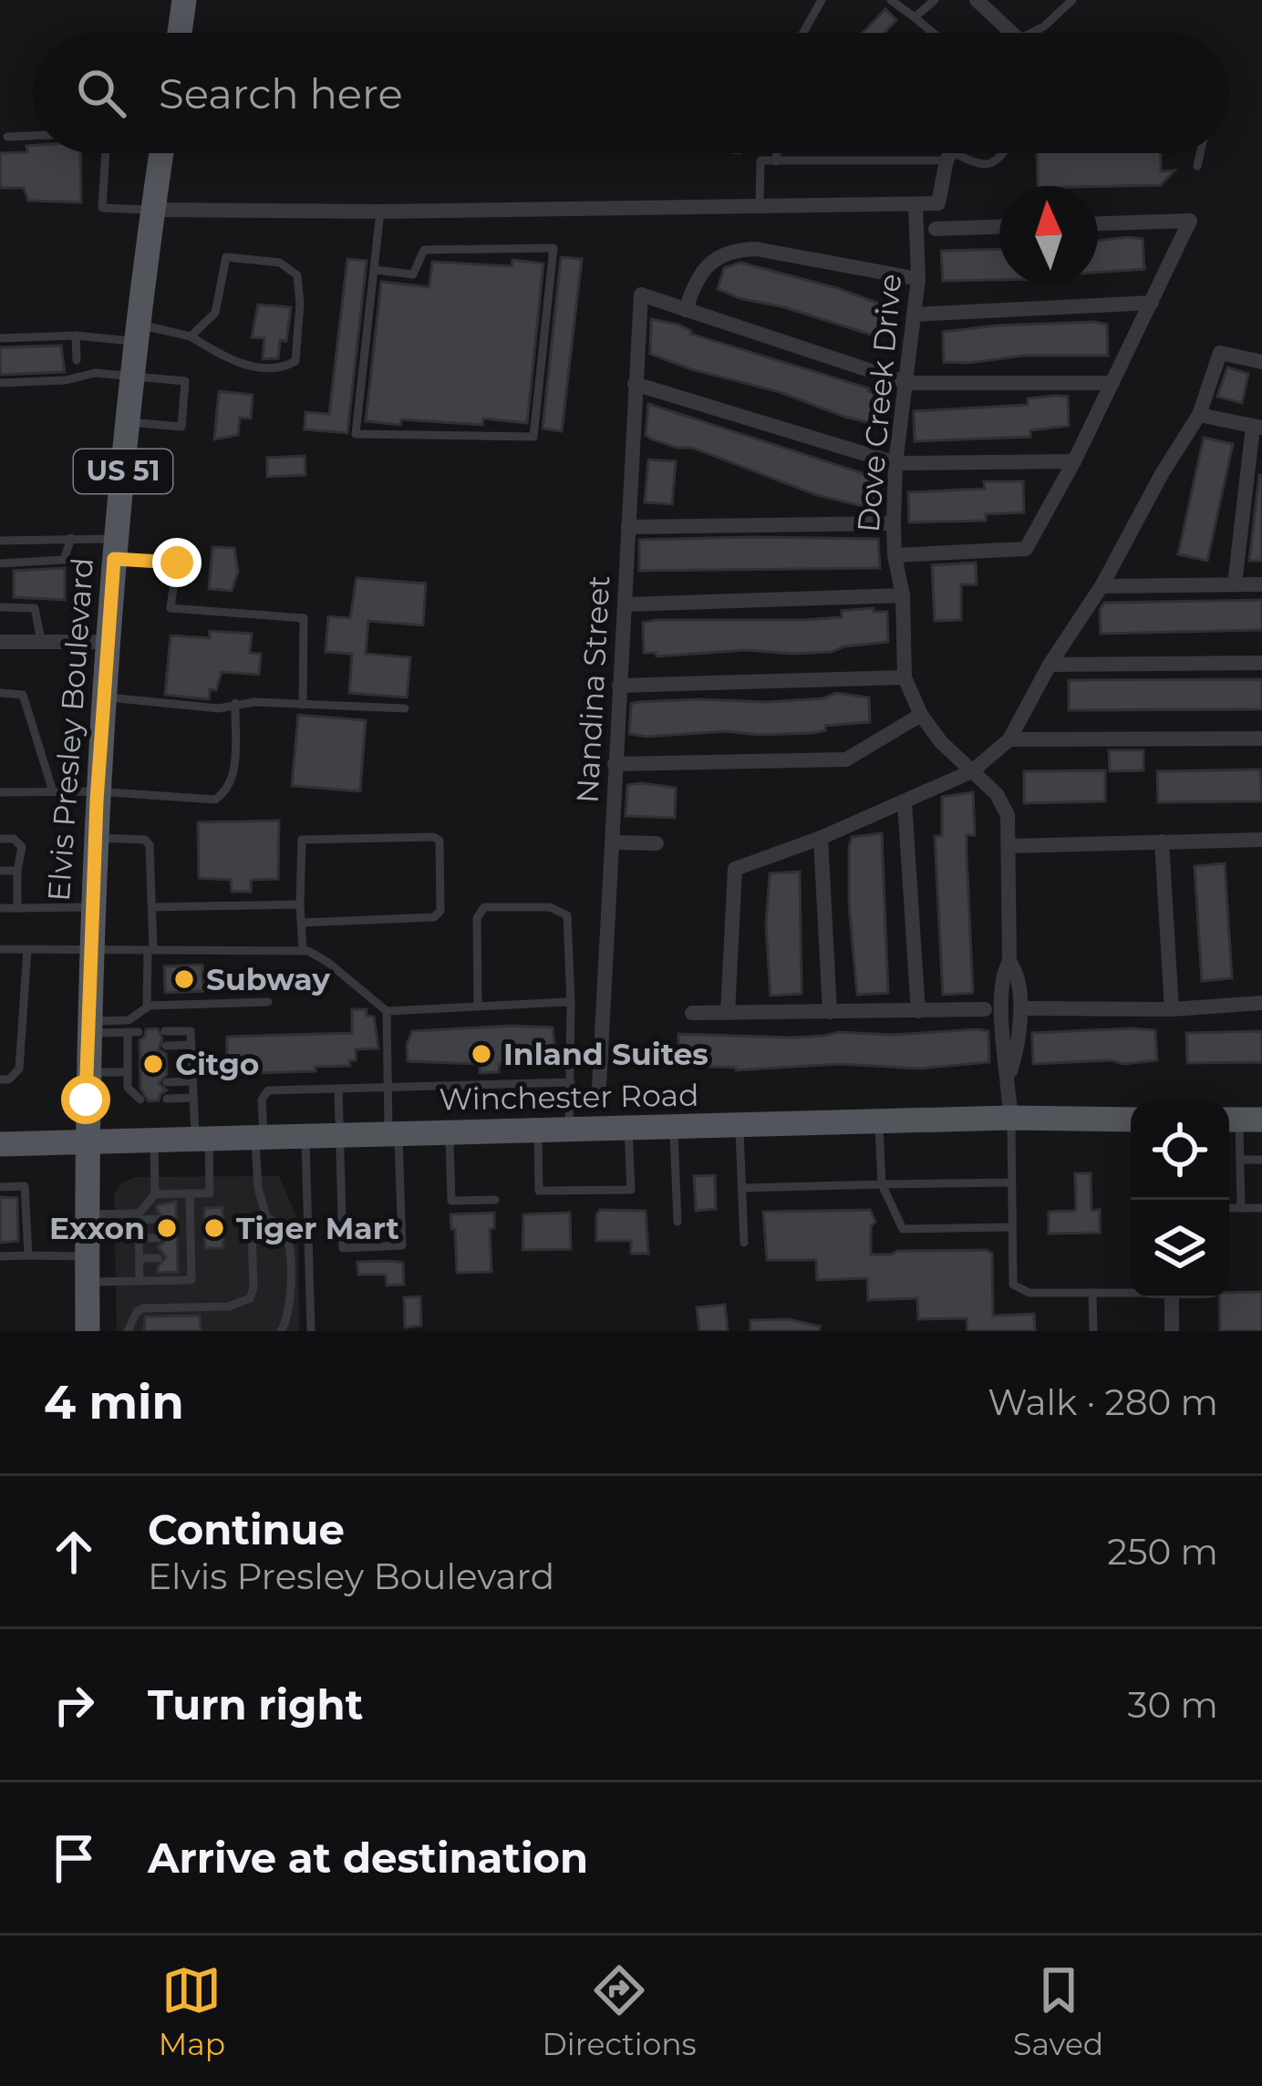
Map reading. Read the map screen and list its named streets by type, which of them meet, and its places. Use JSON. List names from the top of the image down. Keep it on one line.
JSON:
{"streets":{"main road":["US 51","Elvis Presley Boulevard","Winchester Road"],"street":["Dove Creek Drive","Nandina Street"]},"crossings":[["Dove Creek Drive","Winchester Road"],["Elvis Presley Boulevard","Winchester Road"]],"places":["Subway","Inland Suites","Citgo","Exxon","Tiger Mart"],"north":"top","page":{"search":"Search here","heading":["4 min","Walk · 280 m"],"list":[["Continue","Elvis Presley Boulevard","250 m"],["Turn right","30 m"],"Arrive at destination"],"nav":["Map","Directions","Saved"]}}
